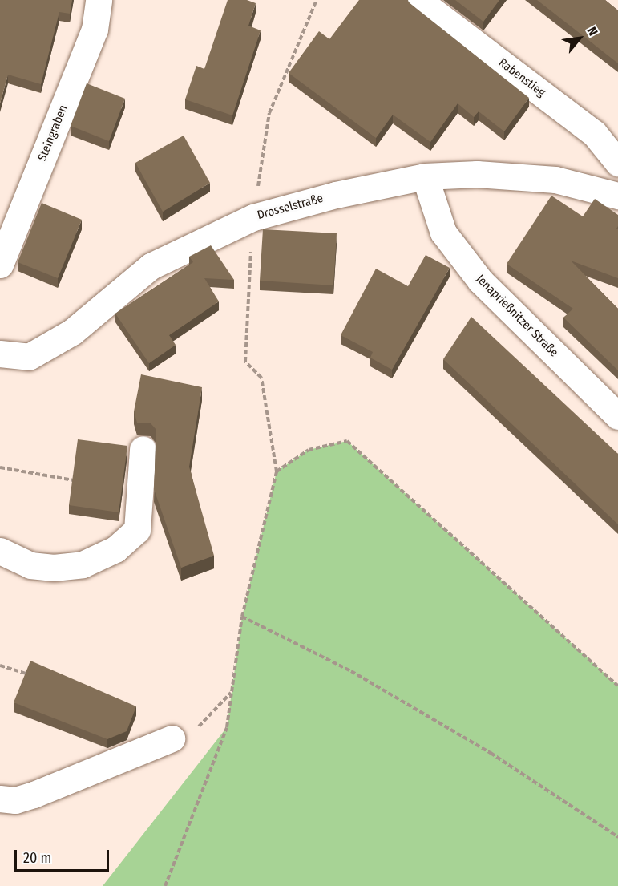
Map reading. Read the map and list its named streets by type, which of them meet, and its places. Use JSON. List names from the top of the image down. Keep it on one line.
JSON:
{"streets":{"street":["Rabenstieg","Steingraben","Drosselstraße","Jenaprießnitzer Straße"]},"crossings":[["Drosselstraße","Jenaprießnitzer Straße"]],"scale_bar":"20 m","north":"top right"}
